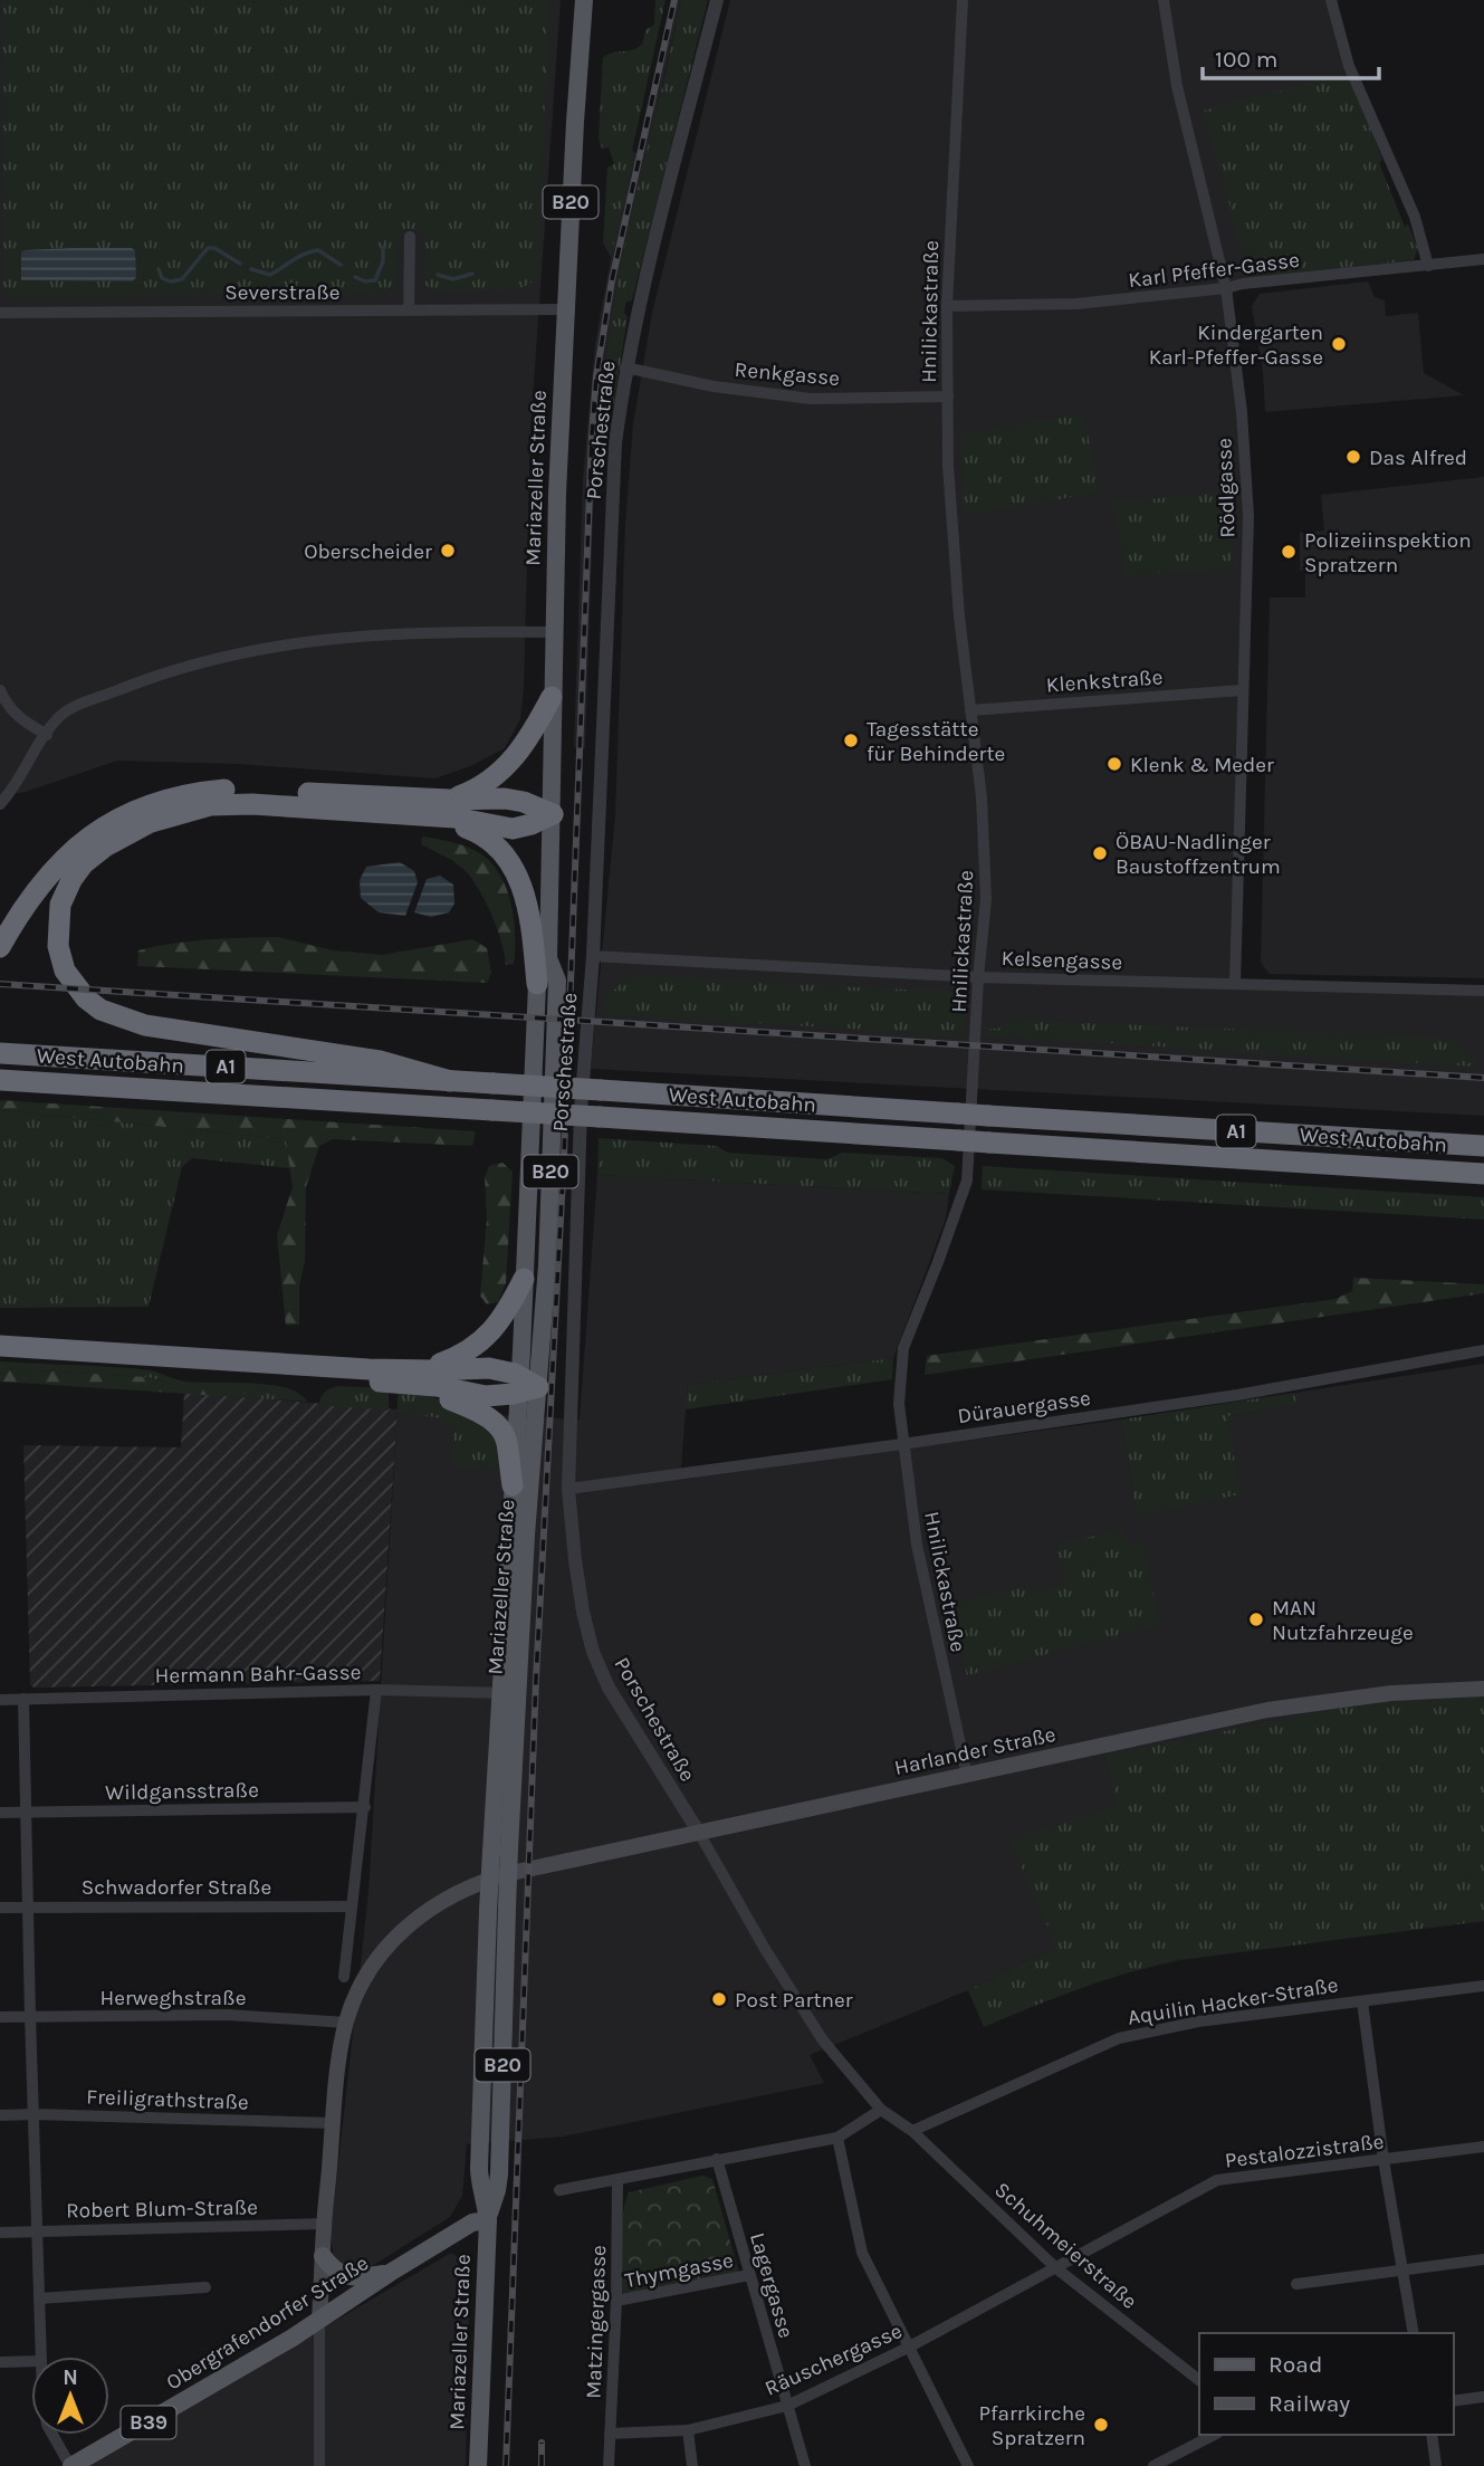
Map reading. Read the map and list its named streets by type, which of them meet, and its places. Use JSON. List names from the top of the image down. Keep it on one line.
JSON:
{"streets":{"highway":["West Autobahn","A1"],"main road":["B20","Mariazeller Straße","Harlander Straße","Obergrafendorfer Straße","B39"],"street":["Karl Pfeffer-Gasse","Severstraße","Hnilickastraße","Renkgasse","Porschestraße","Rödlgasse","Klenkstraße","Kelsengasse","Dürauergasse","Hermann Bahr-Gasse","Wildgansstraße","Schwadorfer Straße","Herweghstraße","Aquilin Hacker-Straße","Freiligrathstraße","Pestalozzistraße","Robert Blum-Straße","Schuhmeierstraße","Thymgasse","Lagergasse","Matzingergasse","Räuschergasse"]},"crossings":[["Karl Pfeffer-Gasse","Hnilickastraße"],["Karl Pfeffer-Gasse","Rödlgasse"],["Severstraße","Mariazeller Straße"],["Hnilickastraße","Renkgasse"],["Hnilickastraße","Klenkstraße"],["Hnilickastraße","Kelsengasse"],["Hnilickastraße","Dürauergasse"],["Hnilickastraße","Harlander Straße"],["Renkgasse","Porschestraße"],["Porschestraße","Kelsengasse"],["Porschestraße","Dürauergasse"],["Porschestraße","Harlander Straße"],["Porschestraße","Aquilin Hacker-Straße"],["Porschestraße","Schuhmeierstraße"],["Mariazeller Straße","Hermann Bahr-Gasse"],["Mariazeller Straße","Obergrafendorfer Straße"],["Rödlgasse","Klenkstraße"],["Rödlgasse","Kelsengasse"],["Harlander Straße","Herweghstraße"],["Harlander Straße","Freiligrathstraße"],["Harlander Straße","Robert Blum-Straße"],["Harlander Straße","Obergrafendorfer Straße"],["Aquilin Hacker-Straße","Schuhmeierstraße"],["Pestalozzistraße","Schuhmeierstraße"],["Pestalozzistraße","Räuschergasse"],["Schuhmeierstraße","Räuschergasse"],["Thymgasse","Lagergasse"],["Thymgasse","Matzingergasse"],["Lagergasse","Räuschergasse"],["Matzingergasse","Räuschergasse"]],"places":["Kindergarten Karl-Pfeffer-Gasse","Das Alfred","Oberscheider","Polizeiinspektion Spratzern","Tagesstätte für Behinderte","Klenk & Meder","ÖBAU-Nadlinger Baustoffzentrum","MAN Nutzfahrzeuge","Post Partner","Pfarrkirche Spratzern"],"legend":["Road","Railway"],"scale_bar":"100 m","north":"top"}
